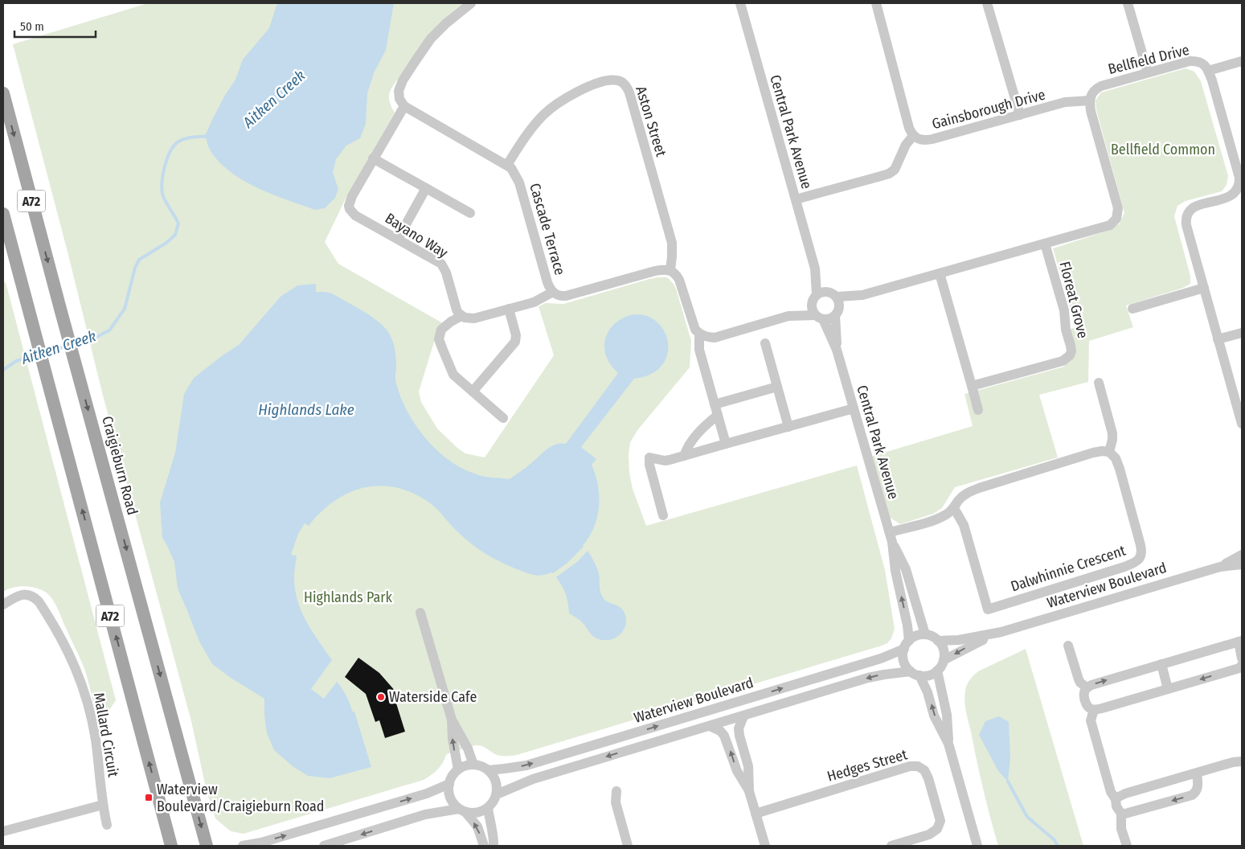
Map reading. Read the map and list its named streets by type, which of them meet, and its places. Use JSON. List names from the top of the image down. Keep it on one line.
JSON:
{"streets":{"main road":["A72","Craigieburn Road"],"street":["Bellfield Drive","Gainsborough Drive","Aston Street","Central Park Avenue","Cascade Terrace","Bayano Way","Floreat Grove","Dalwhinnie Crescent","Waterview Boulevard","Mallard Circuit","Hedges Street"]},"crossings":[["Bellfield Drive","Gainsborough Drive"],["Aston Street","Cascade Terrace"],["Central Park Avenue","Waterview Boulevard"],["Cascade Terrace","Bayano Way"]],"water":["Aitken Creek","Highlands Lake"],"parks":["Bellfield Common","Highlands Park"],"places":{"other":["Waterside Cafe"],"transit":["Waterview Boulevard/Craigieburn Road"]},"scale_bar":"50 m"}
